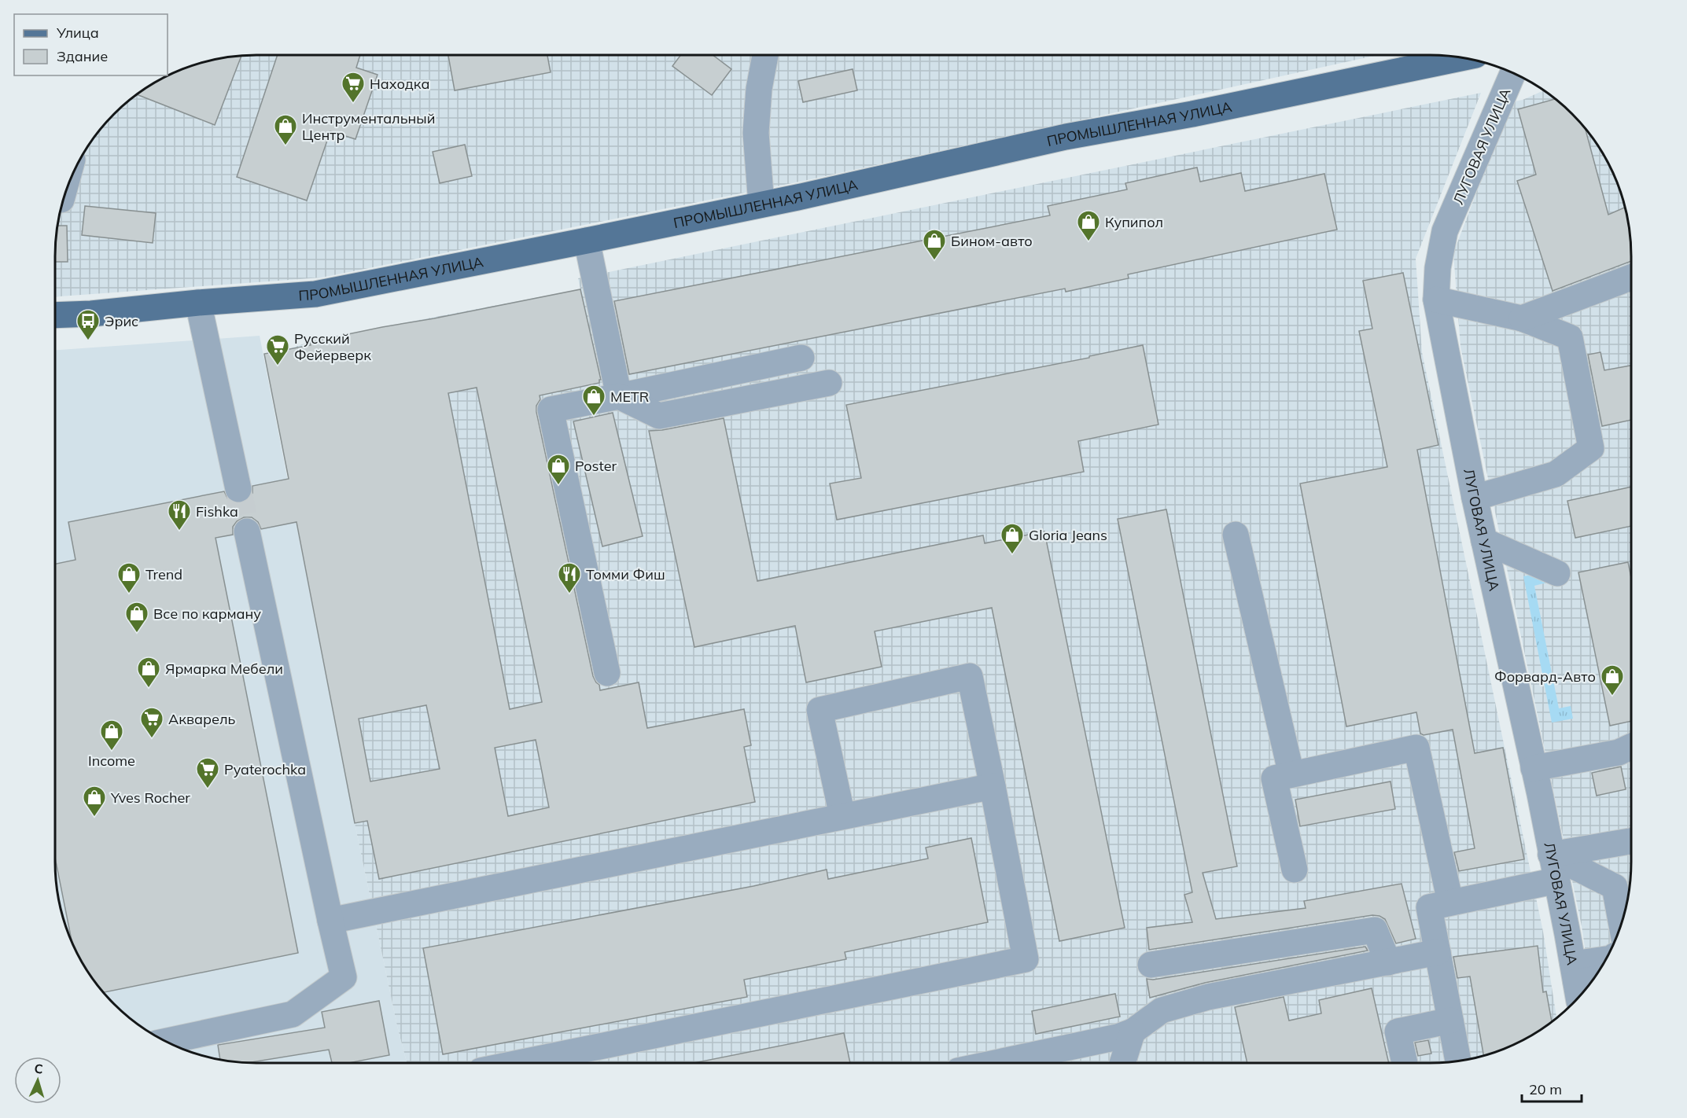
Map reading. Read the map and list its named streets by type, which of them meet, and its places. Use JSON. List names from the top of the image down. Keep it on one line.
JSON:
{"streets":{"main road":["ПРОМЫШЛЕННАЯ УЛИЦА"],"street":["ЛУГОВАЯ УЛИЦА"]},"places":{"supermarket":["Находка","Русский Фейерверк","Акварель","Pyaterochka"],"shop":["Инструментальный Центр","Купипол","Бином-авто","METR","Poster","Gloria Jeans","Trend","Все по карману","Ярмарка Мебели","Форвард-Авто","Income","Yves Rocher"],"bus stop":["Эрис"],"restaurant":["Fishka","Томми Фиш"]},"legend":["Улица","Здание"],"scale_bar":"20 m","north":"top"}
